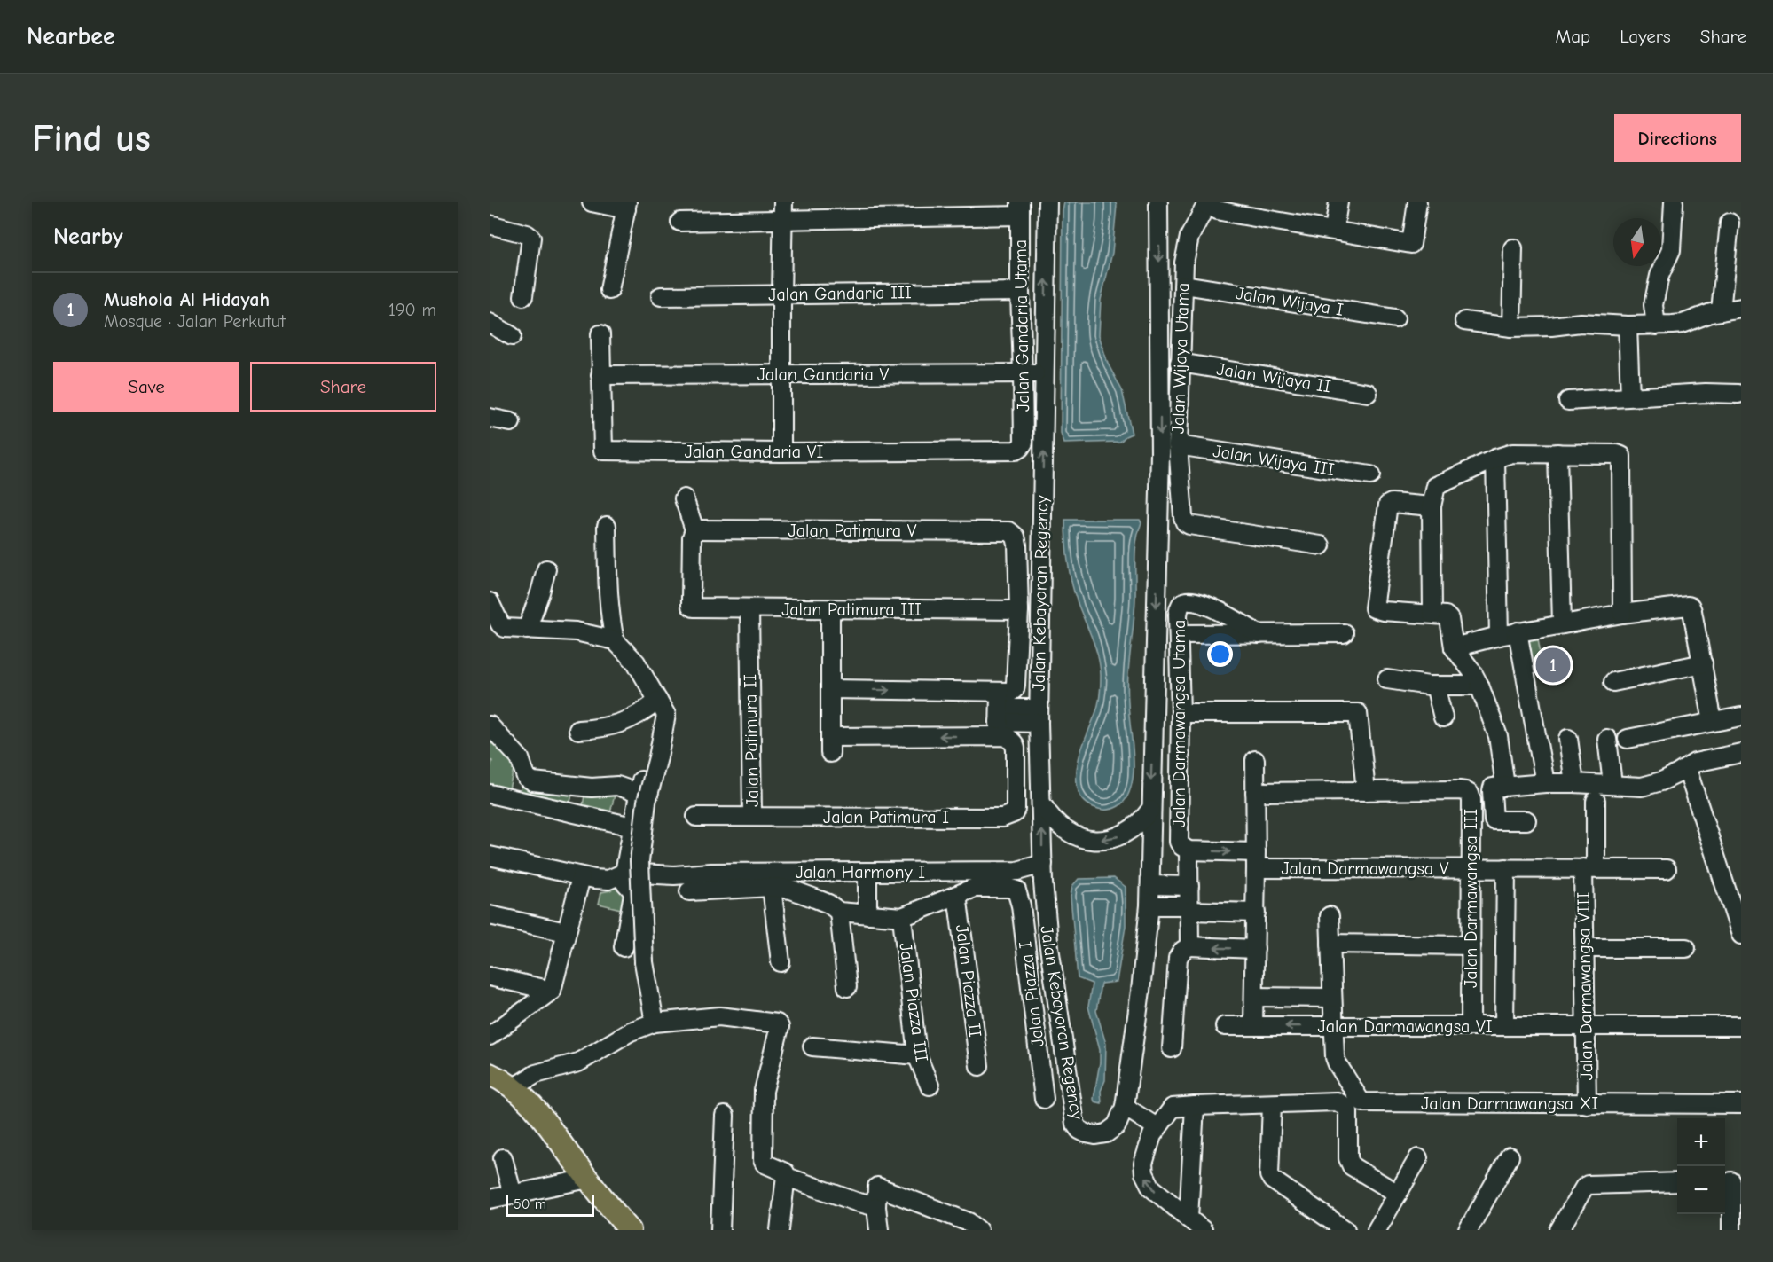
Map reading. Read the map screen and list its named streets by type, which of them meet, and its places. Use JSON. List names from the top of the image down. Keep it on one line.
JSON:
{"streets":{"street":["Jalan Gandaria III","Jalan Wijaya I","Jalan Gandaria Utama","Jalan Wijaya Utama","Jalan Gandaria V","Jalan Wijaya II","Jalan Gandaria VI","Jalan Wijaya III","Jalan Patimura V","Jalan Kebayoran Regency","Jalan Patimura III","Jalan Darmawangsa Utama","Jalan Patimura II","Jalan Patimura I","Jalan Darmawangsa V","Jalan Harmony I","Jalan Darmawangsa III","Jalan Piazza II","Jalan Darmawangsa VIII","Jalan Piazza I","Jalan Piazza III","Jalan Darmawangsa VI","Jalan Darmawangsa XI"]},"crossings":[["Jalan Gandaria III","Jalan Gandaria Utama"],["Jalan Wijaya I","Jalan Wijaya Utama"],["Jalan Gandaria Utama","Jalan Gandaria V"],["Jalan Gandaria Utama","Jalan Gandaria VI"],["Jalan Wijaya Utama","Jalan Wijaya II"],["Jalan Wijaya Utama","Jalan Wijaya III"],["Jalan Gandaria V","Jalan Gandaria VI"],["Jalan Gandaria V","Jalan Kebayoran Regency"],["Jalan Patimura V","Jalan Patimura III"],["Jalan Kebayoran Regency","Jalan Harmony I"],["Jalan Patimura III","Jalan Patimura II"],["Jalan Darmawangsa Utama","Jalan Darmawangsa V"],["Jalan Patimura II","Jalan Patimura I"],["Jalan Darmawangsa V","Jalan Darmawangsa III"],["Jalan Darmawangsa V","Jalan Darmawangsa VIII"],["Jalan Darmawangsa III","Jalan Darmawangsa VI"],["Jalan Piazza II","Jalan Piazza I"],["Jalan Darmawangsa VIII","Jalan Darmawangsa VI"],["Jalan Darmawangsa VIII","Jalan Darmawangsa XI"],["Jalan Darmawangsa VI","Jalan Darmawangsa XI"]],"scale_bar":"50 m","north":"bottom","page":{"header":"Nearbee","nav":["Map","Layers","Share"],"buttons":["Directions",["Save","Share"]],"title":"Find us","heading":"Nearby","list":[{"mark":"1","name":"Mushola Al Hidayah","note":"Mosque · Jalan Perkutut","value":"190 m"}],"pins":"1","map_buttons":["+","−"],"scale":"50 m"}}
